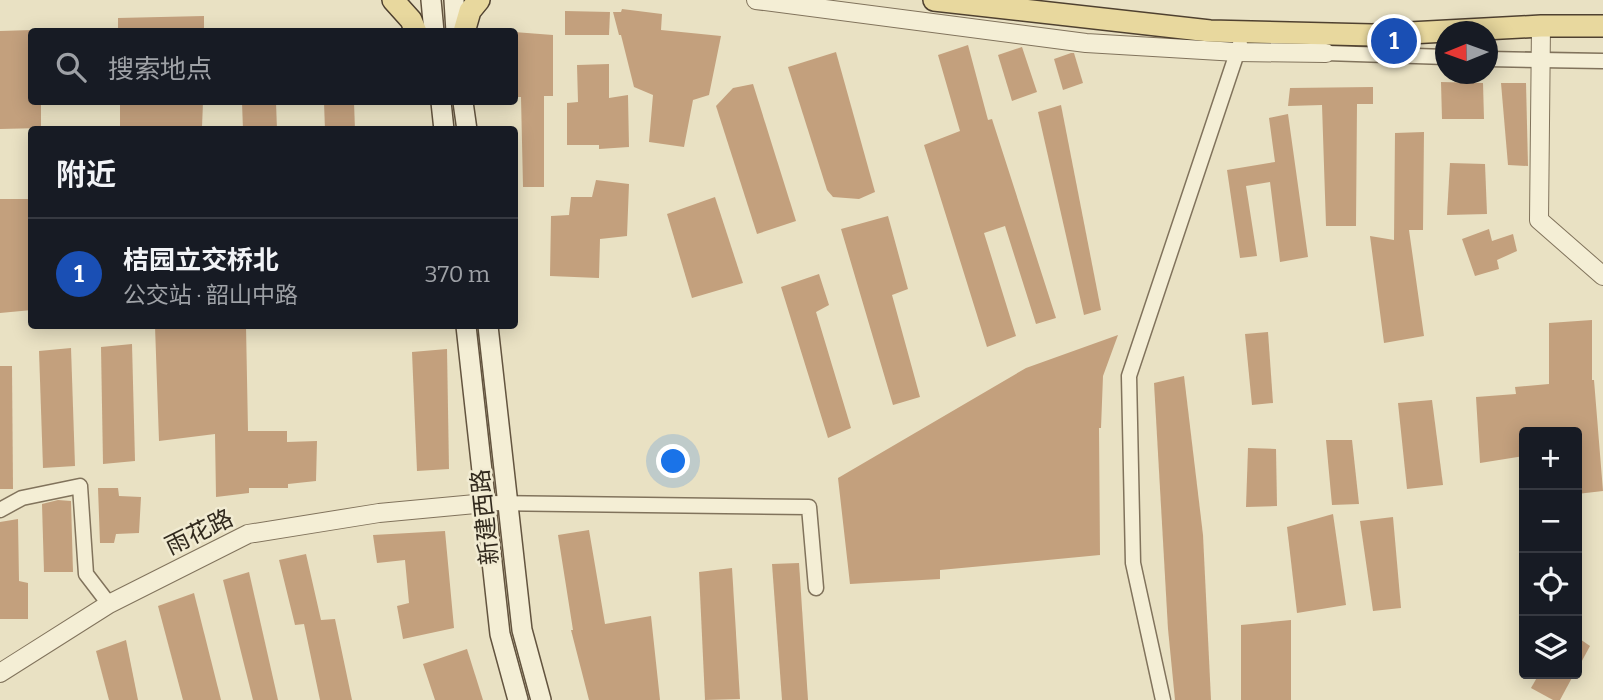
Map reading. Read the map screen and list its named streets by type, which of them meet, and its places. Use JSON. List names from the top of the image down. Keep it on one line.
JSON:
{"streets":{"main road":["新建西路"],"street":["雨花路"]},"crossings":[["新建西路","雨花路"]],"north":"left","page":{"pins":"1","search":"搜索地点","heading":"附近","list":[{"mark":"1","name":"桔园立交桥北","note":"公交站 · 韶山中路","value":"370 m"}],"map_buttons":["+","−"]}}
